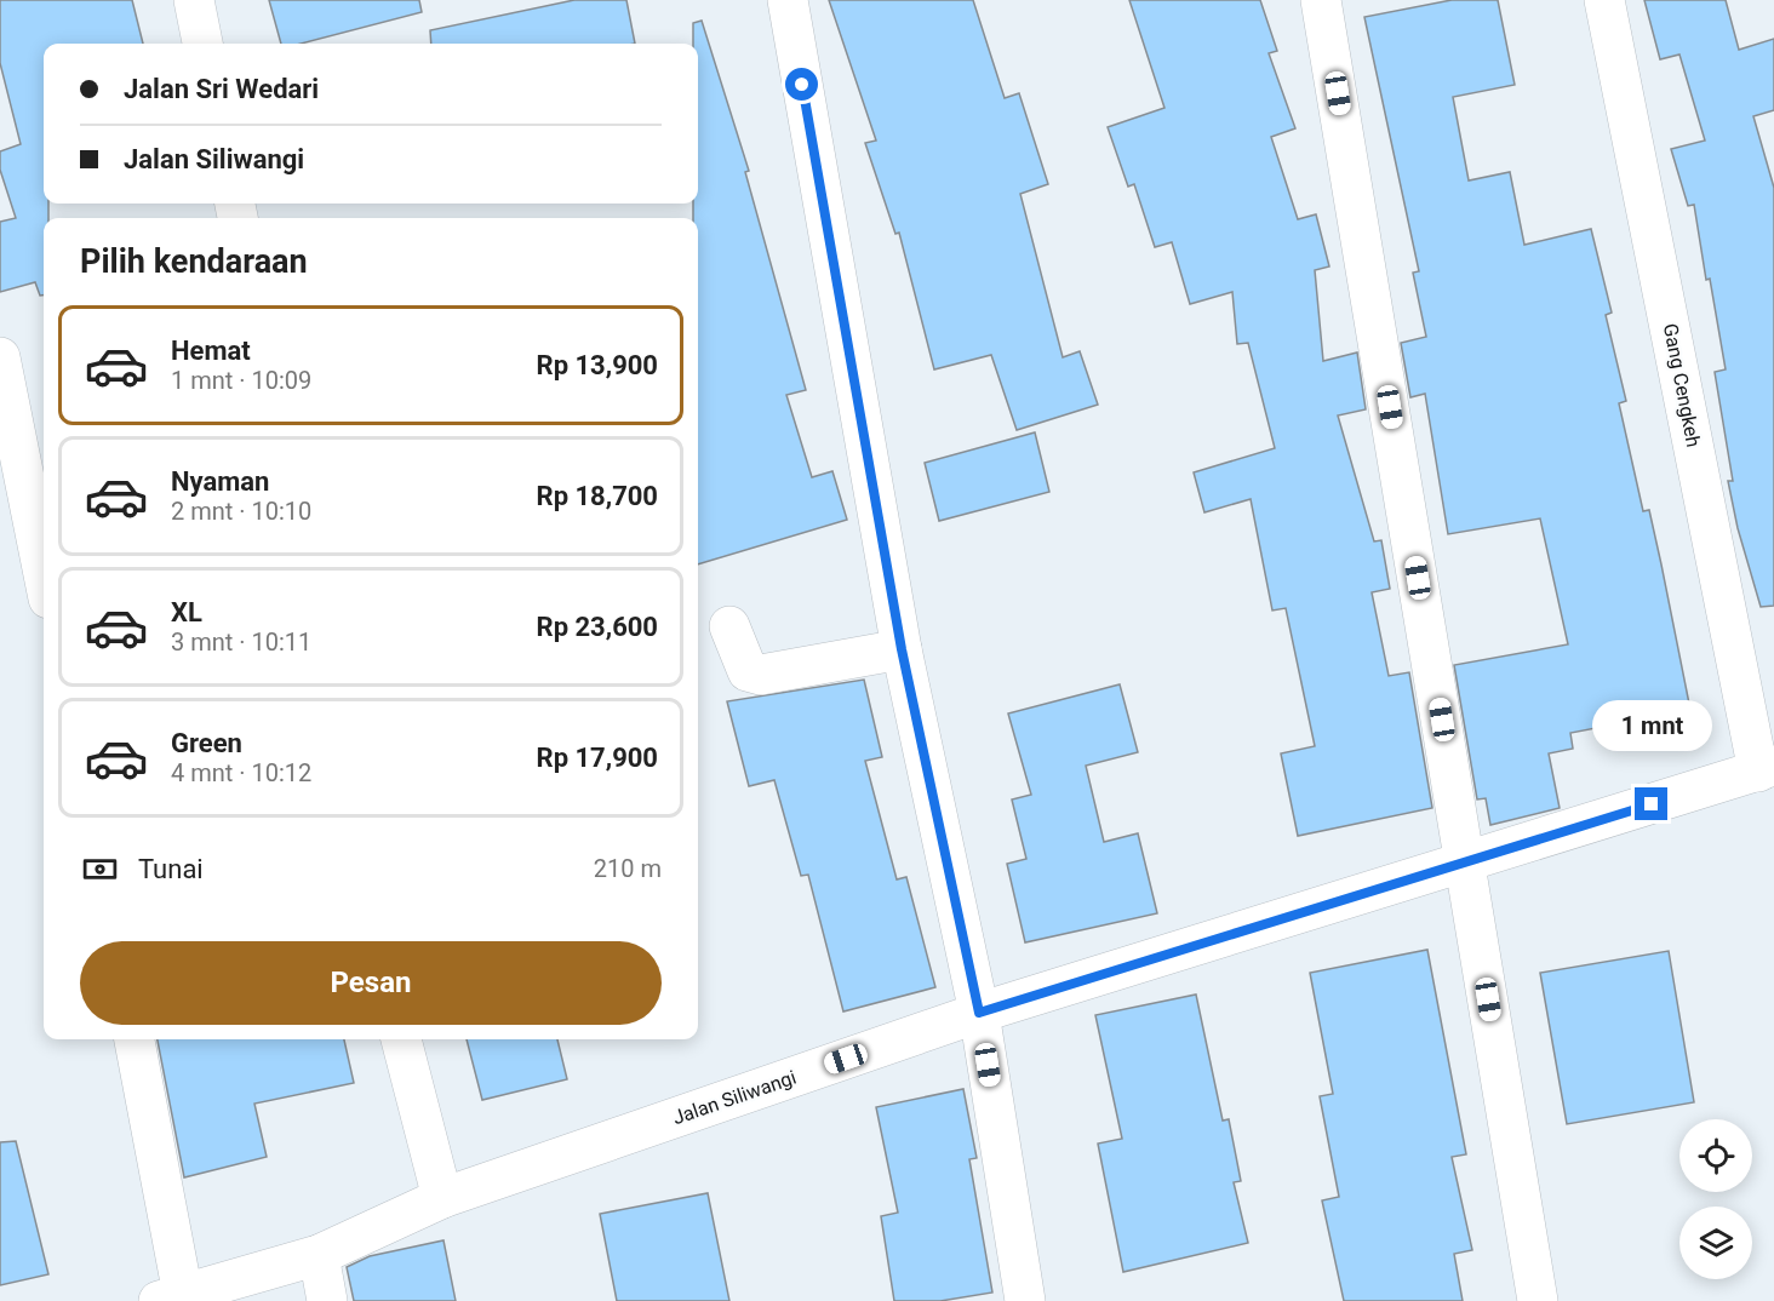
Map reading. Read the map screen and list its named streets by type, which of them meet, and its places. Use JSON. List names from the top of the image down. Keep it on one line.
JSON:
{"streets":{"street":["Gang Cengkeh","Jalan Siliwangi"]},"crossings":[["Gang Cengkeh","Jalan Siliwangi"]],"page":{"banner":["Jalan Sri Wedari","Jalan Siliwangi"],"heading":"Pilih kendaraan","list":[{"name":"Hemat","note":"1 mnt · 10:09","value":"Rp 13,900"},{"name":"Nyaman","note":"2 mnt · 10:10","value":"Rp 18,700"},{"name":"XL","note":"3 mnt · 10:11","value":"Rp 23,600"},{"name":"Green","note":"4 mnt · 10:12","value":"Rp 17,900"}],"bubble":"1 mnt","pay":["Tunai","210 m"],"buttons":"Pesan"}}
